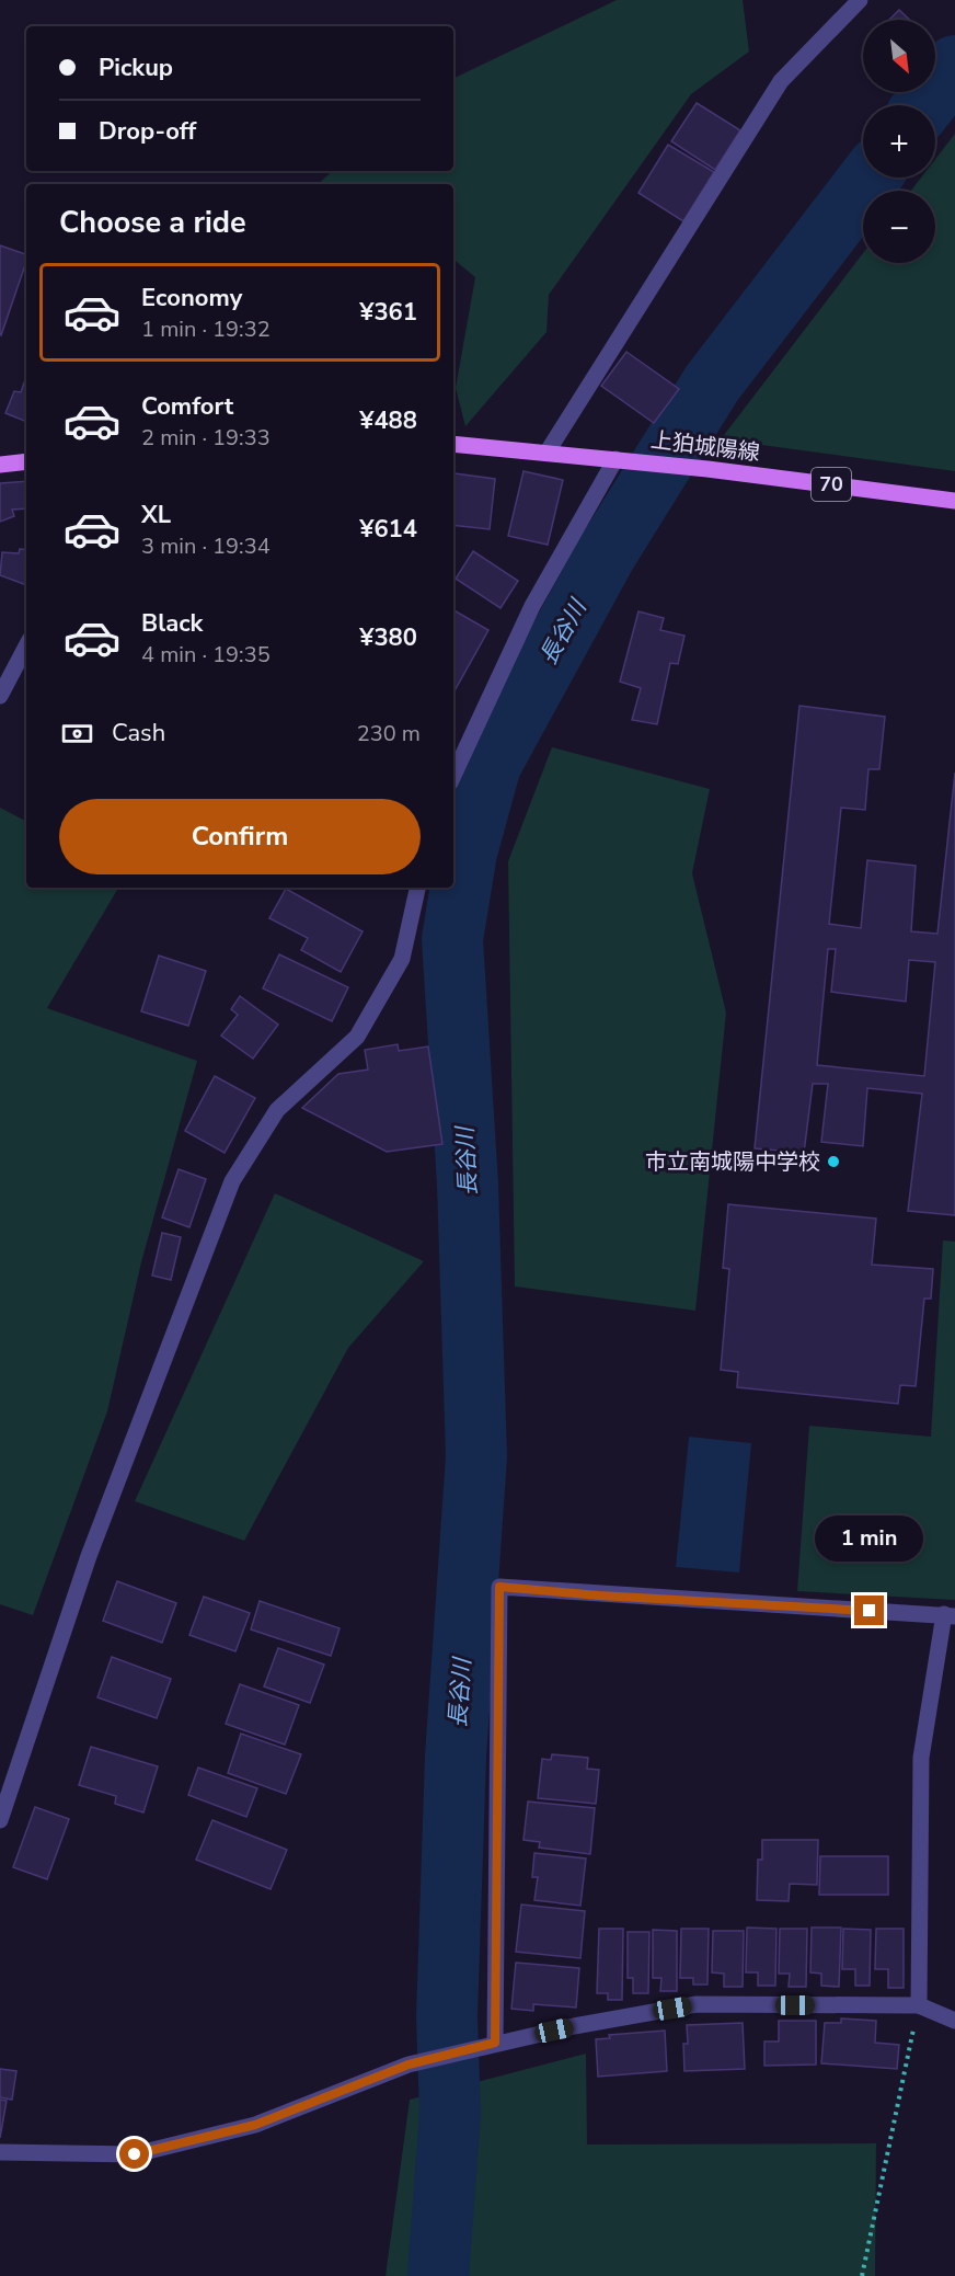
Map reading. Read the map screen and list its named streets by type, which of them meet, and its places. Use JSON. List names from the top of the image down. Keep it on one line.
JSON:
{"streets":{"main road":["上狛城陽線","70"]},"water":["長谷川"],"places":["市立南城陽中学校"],"north":"bottom right","page":{"map_buttons":["+","−"],"banner":["Pickup","Drop-off"],"heading":"Choose a ride","list":[{"name":"Economy","note":"1 min · 19:32","value":"¥361"},{"name":"Comfort","note":"2 min · 19:33","value":"¥488"},{"name":"XL","note":"3 min · 19:34","value":"¥614"},{"name":"Black","note":"4 min · 19:35","value":"¥380"}],"pay":["Cash","230 m"],"buttons":"Confirm","bubble":"1 min"}}
